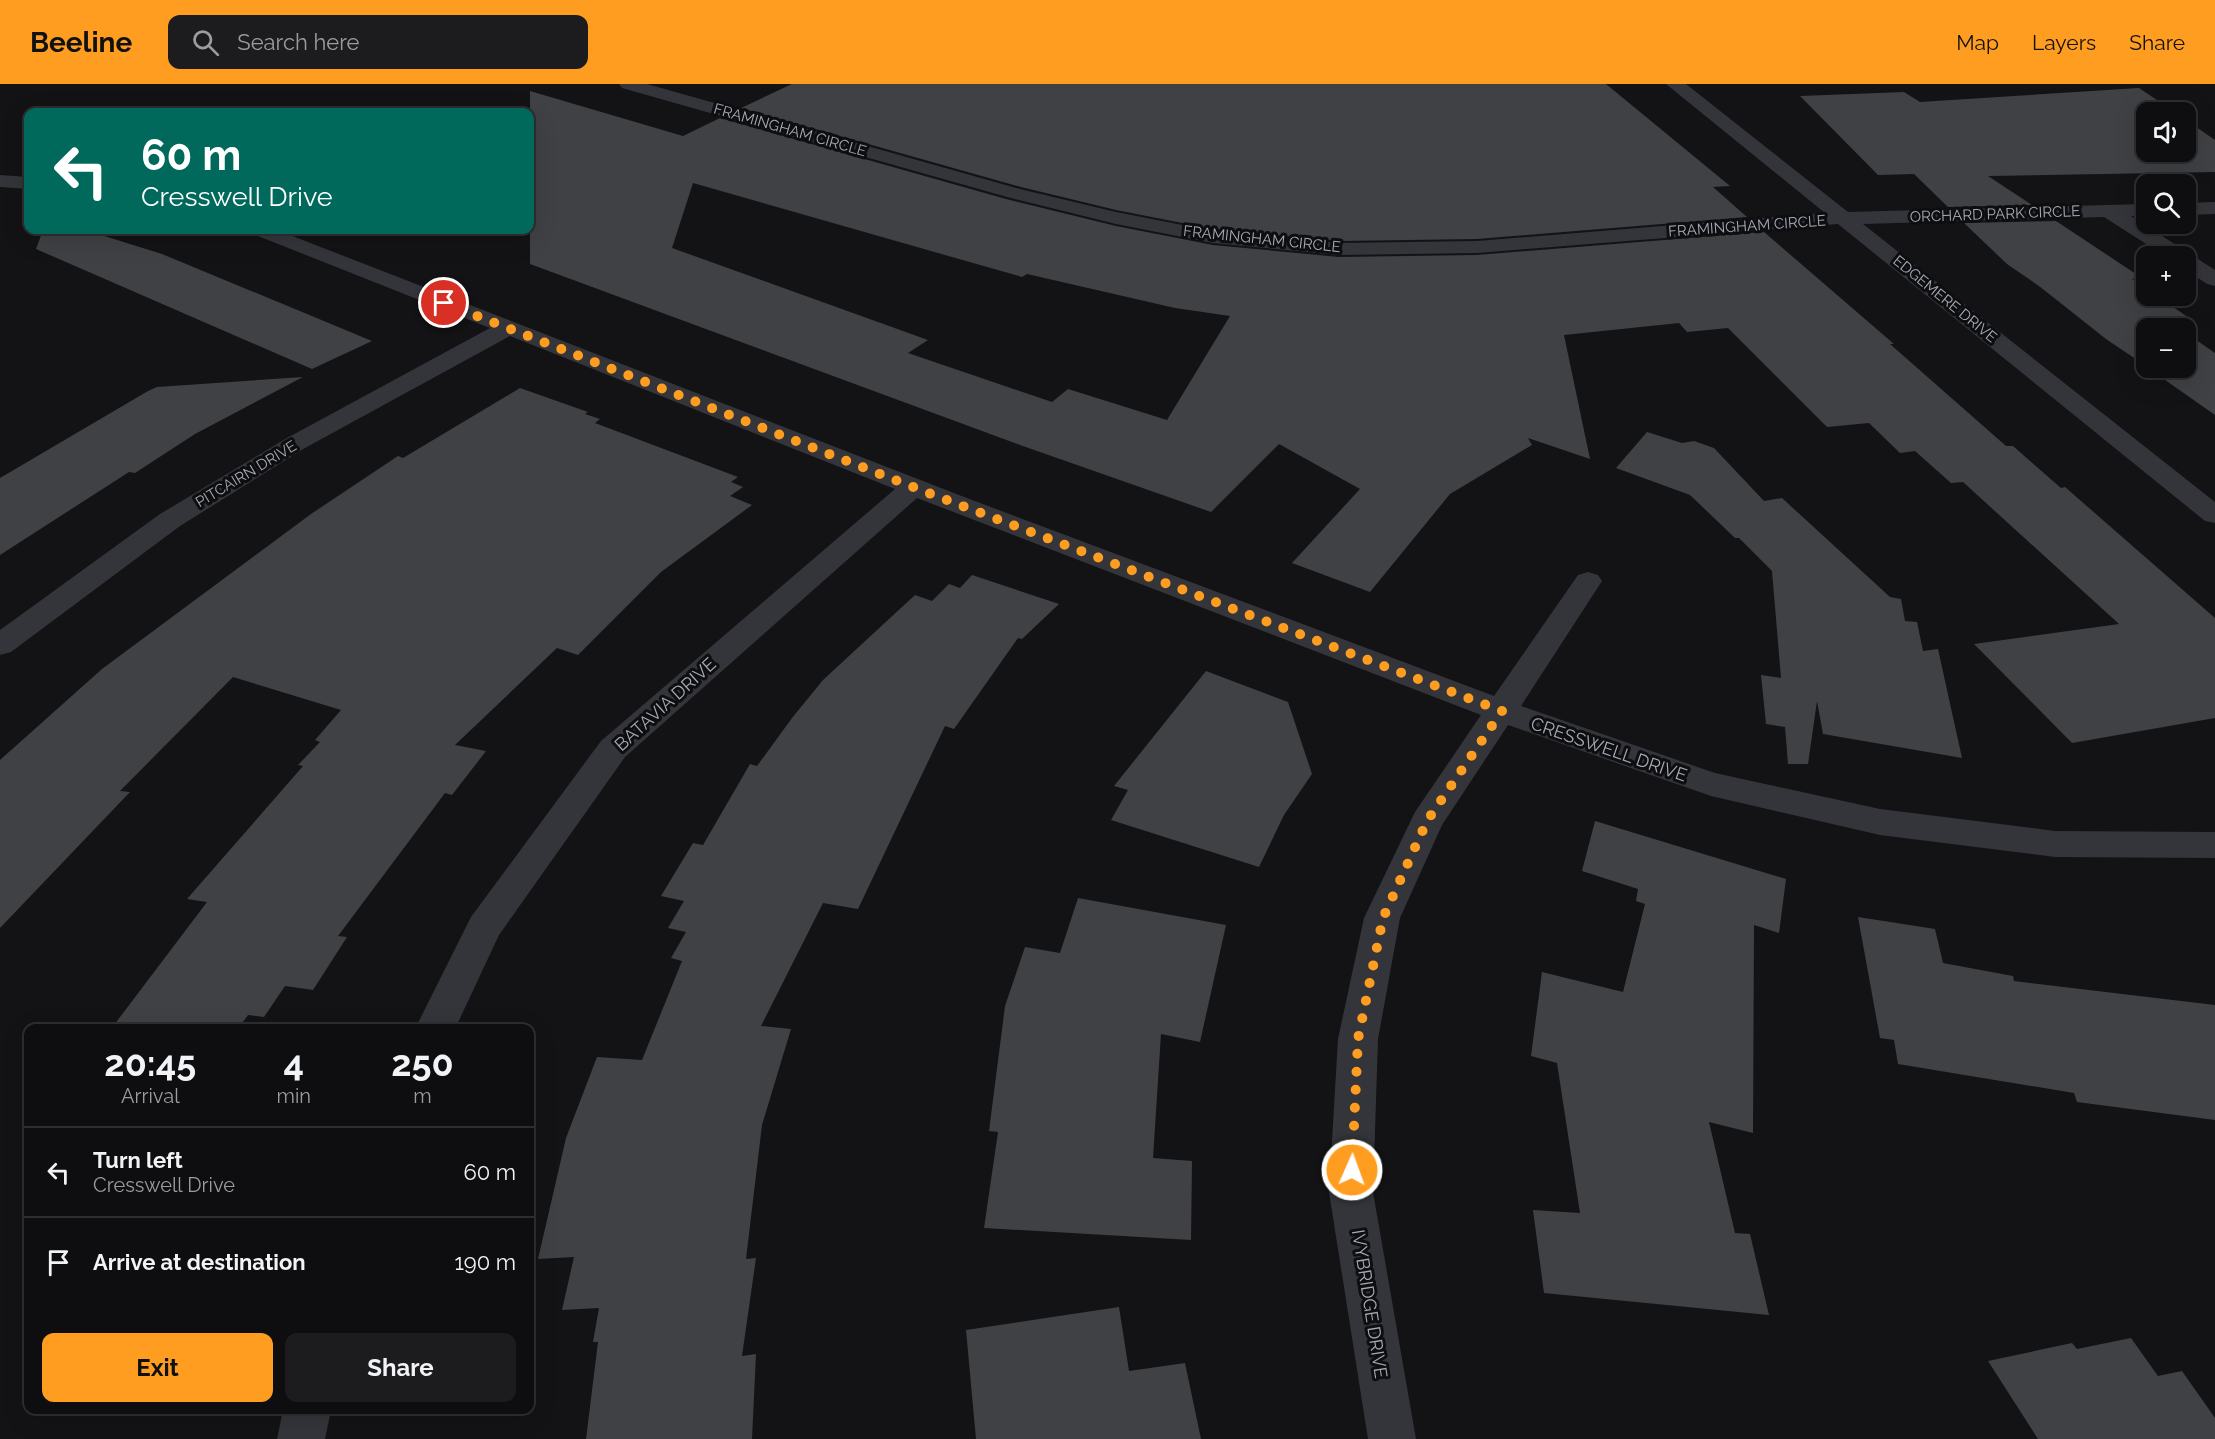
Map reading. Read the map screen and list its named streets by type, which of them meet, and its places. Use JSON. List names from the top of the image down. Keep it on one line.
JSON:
{"streets":{"street":["FRAMINGHAM CIRCLE","ORCHARD PARK CIRCLE","EDGEMERE DRIVE","PITCAIRN DRIVE","BATAVIA DRIVE","CRESSWELL DRIVE","IVYBRIDGE DRIVE"]},"crossings":[["FRAMINGHAM CIRCLE","ORCHARD PARK CIRCLE"],["FRAMINGHAM CIRCLE","EDGEMERE DRIVE"],["ORCHARD PARK CIRCLE","EDGEMERE DRIVE"],["PITCAIRN DRIVE","CRESSWELL DRIVE"],["BATAVIA DRIVE","CRESSWELL DRIVE"],["CRESSWELL DRIVE","IVYBRIDGE DRIVE"]],"page":{"header":"Beeline","search":"Search here","nav":["Map","Layers","Share"],"map_buttons":["+","−"],"turn":["60 m","Cresswell Drive"],"eta":["20:45","Arrival","4","min","250","m"],"list":[{"name":"Turn left","note":"Cresswell Drive","value":"60 m"},{"name":"Arrive at destination","value":"190 m"}],"buttons":["Exit","Share"]}}
